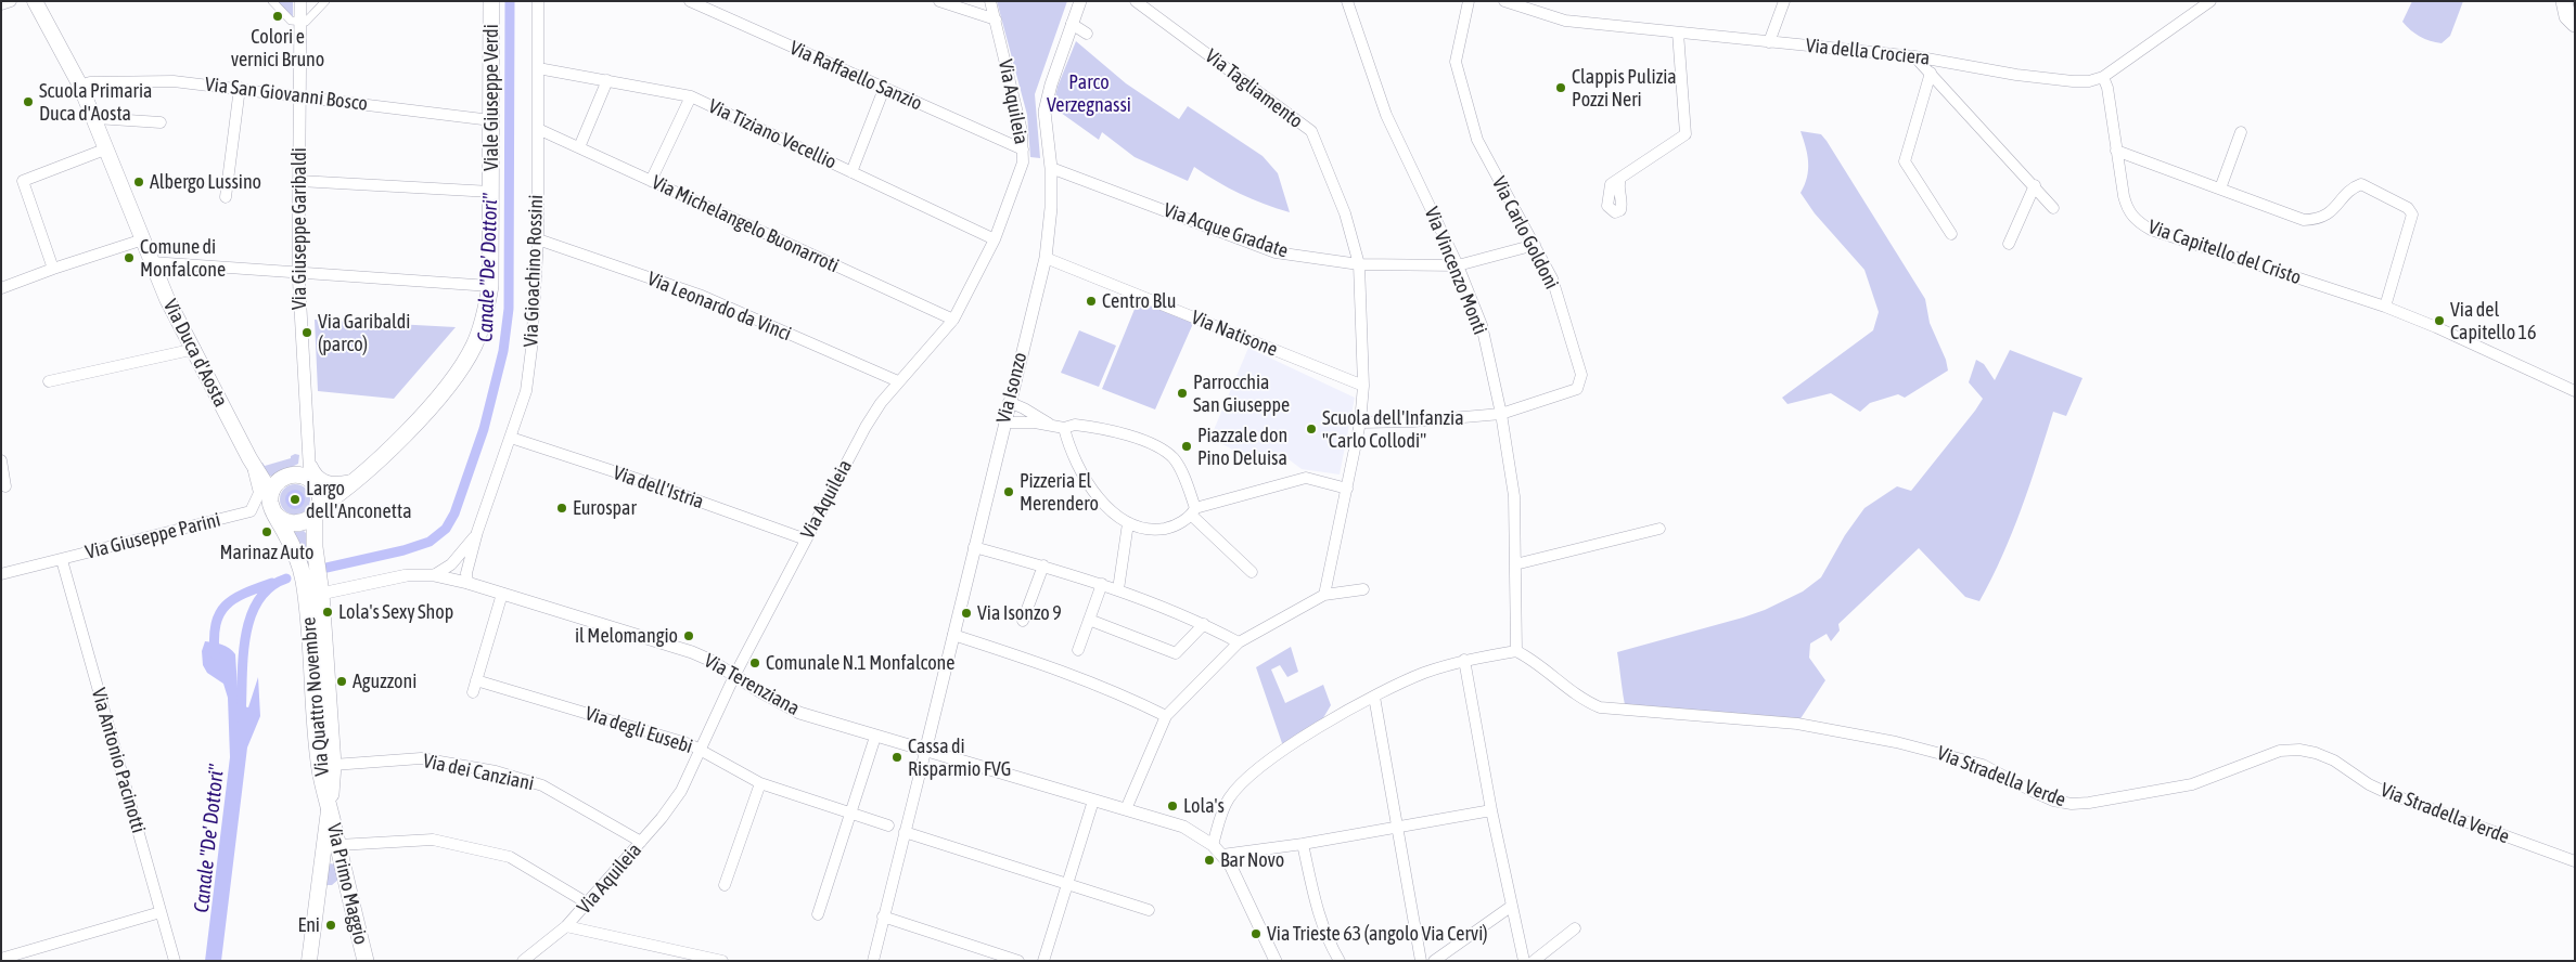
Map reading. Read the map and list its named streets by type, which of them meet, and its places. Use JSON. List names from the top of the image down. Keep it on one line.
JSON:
{"streets":{"main road":["Viale Giuseppe Verdi","Via Duca d'Aosta","Via Quattro Novembre","Via Primo Maggio"],"street":["Via della Crociera","Via Raffaello Sanzio","Via Tagliamento","Via San Giovanni Bosco","Via Aquileia","Via Tiziano Vecellio","Via Michelangelo Buonarroti","Via Giuseppe Garibaldi","Via Acque Gradate","Via Carlo Goldoni","Via Capitello del Cristo","Via Gioachino Rossini","Via Vincenzo Monti","Via Leonardo da Vinci","Via Natisone","Via Isonzo","Via dell'Istria","Via Giuseppe Parini","Via Terenziana","Via degli Eusebi","Via Antonio Pacinotti","Via dei Canziani","Via Stradella Verde"]},"crossings":[["Via della Crociera","Via Capitello del Cristo"],["Via Raffaello Sanzio","Via Aquileia"],["Via Tagliamento","Via Acque Gradate"],["Via Tagliamento","Via Natisone"],["Via San Giovanni Bosco","Viale Giuseppe Verdi"],["Via San Giovanni Bosco","Via Giuseppe Garibaldi"],["Via San Giovanni Bosco","Via Duca d'Aosta"],["Via Aquileia","Via Tiziano Vecellio"],["Via Aquileia","Via Michelangelo Buonarroti"],["Via Aquileia","Via Leonardo da Vinci"],["Via Aquileia","Via dell'Istria"],["Via Aquileia","Via Terenziana"],["Via Aquileia","Via degli Eusebi"],["Via Aquileia","Via dei Canziani"],["Via Tiziano Vecellio","Via Gioachino Rossini"],["Via Michelangelo Buonarroti","Via Gioachino Rossini"],["Via Acque Gradate","Via Carlo Goldoni"],["Via Acque Gradate","Via Vincenzo Monti"],["Via Acque Gradate","Via Isonzo"],["Via Carlo Goldoni","Via Vincenzo Monti"],["Via Gioachino Rossini","Via Leonardo da Vinci"],["Via Gioachino Rossini","Via dell'Istria"],["Via Gioachino Rossini","Via Terenziana"],["Via Vincenzo Monti","Via Stradella Verde"],["Via Natisone","Via Isonzo"],["Via Isonzo","Via Terenziana"],["Via Giuseppe Parini","Via Antonio Pacinotti"],["Via Terenziana","Via Quattro Novembre"],["Via Quattro Novembre","Via dei Canziani"],["Via Quattro Novembre","Via Primo Maggio"]],"water":["Canale \"De' Dottori\""],"parks":["Parco Verzegnassi"],"places":["Colori e vernici Bruno","Clappis Pulizia Pozzi Neri","Scuola Primaria Duca d'Aosta","Albergo Lussino","Comune di Monfalcone","Centro Blu","Via del Capitello 16","Via Garibaldi (parco)","Parrocchia San Giuseppe","Scuola dell'Infanzia \"Carlo Collodi\"","Piazzale don Pino Deluisa","Pizzeria El Merendero","Largo dell'Anconetta","Eurospar","Marinaz Auto","Lola's Sexy Shop","Via Isonzo 9","il Melomangio","Comunale N.1 Monfalcone","Aguzzoni","Cassa di Risparmio FVG","Lola's","Bar Novo","Eni","Via Trieste 63 (angolo Via Cervi)"]}
